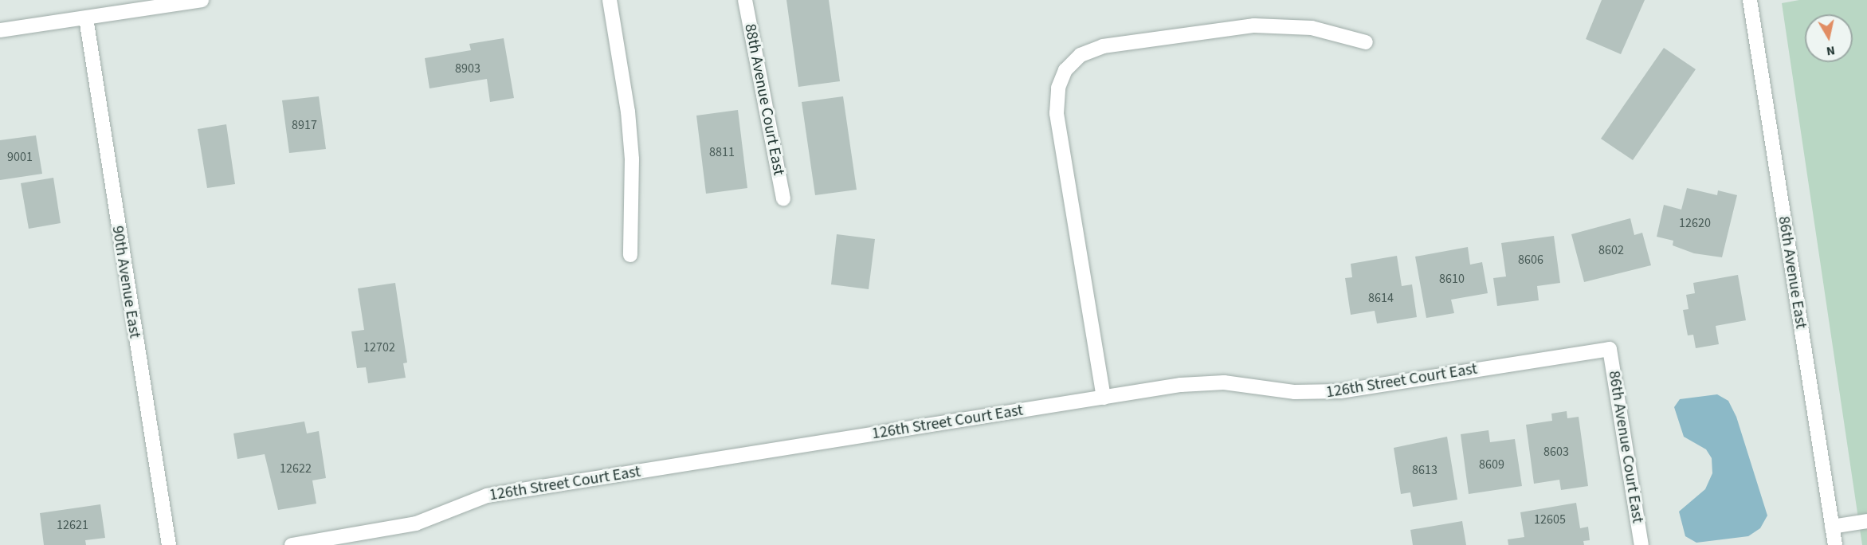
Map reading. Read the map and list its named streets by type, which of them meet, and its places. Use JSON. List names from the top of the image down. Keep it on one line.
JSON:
{"streets":{"street":["88th Avenue Court East","86th Avenue East","90th Avenue East","126th Street Court East","86th Avenue Court East"]},"crossings":[["126th Street Court East","86th Avenue Court East"]],"house_numbers":["8903","8917","8811","9001","12620","8602","8606","8610","8614","12702","8603","8609","12622","8613","12605","12621"],"north":"bottom"}
